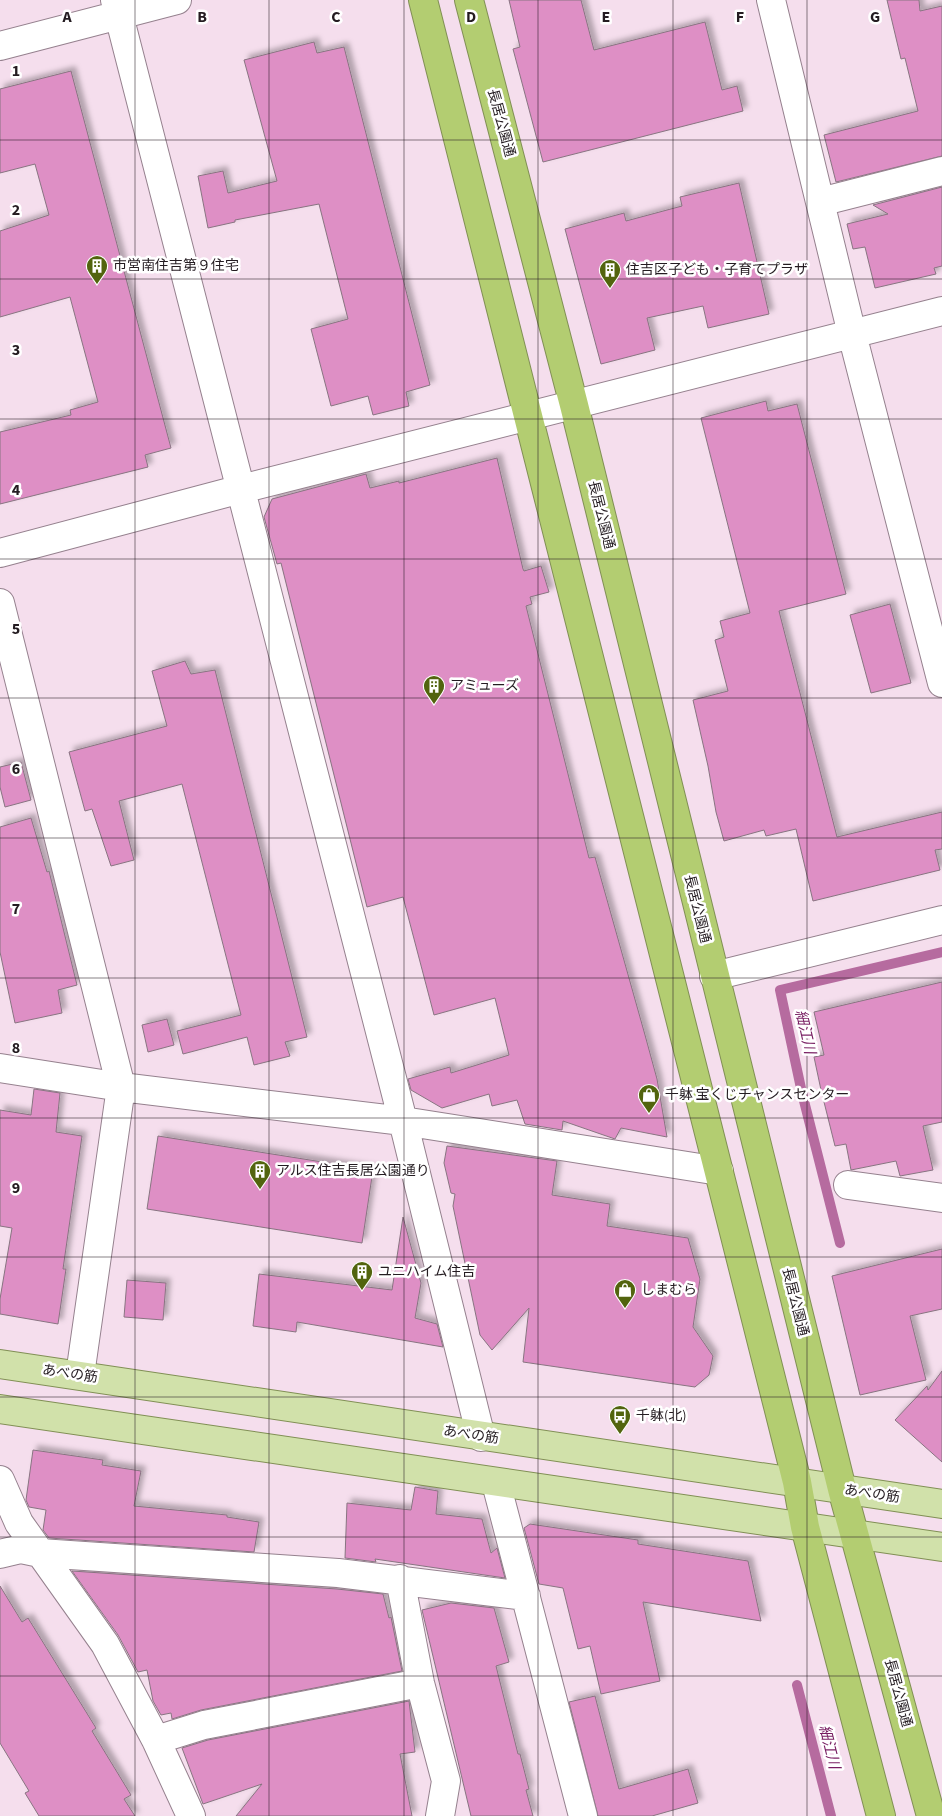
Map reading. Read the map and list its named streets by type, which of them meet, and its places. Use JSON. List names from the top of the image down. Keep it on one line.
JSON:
{"streets":{"highway":["長居公園通"],"main road":["あべの筋"]},"crossings":[["長居公園通","あべの筋"]],"water":["細江川"],"places":{"building":["市営南住吉第９住宅","住吉区子ども・子育てプラザ","アミューズ","アルス住吉長居公園通り","ユニハイム住吉"],"shop":["千躰 宝くじチャンスセンター","しまむら"],"bus stop":["千躰(北)"]},"grid":{"columns":["A","B","C","D","E","F","G"],"rows":["1","2","3","4","5","6","7","8","9"]}}
